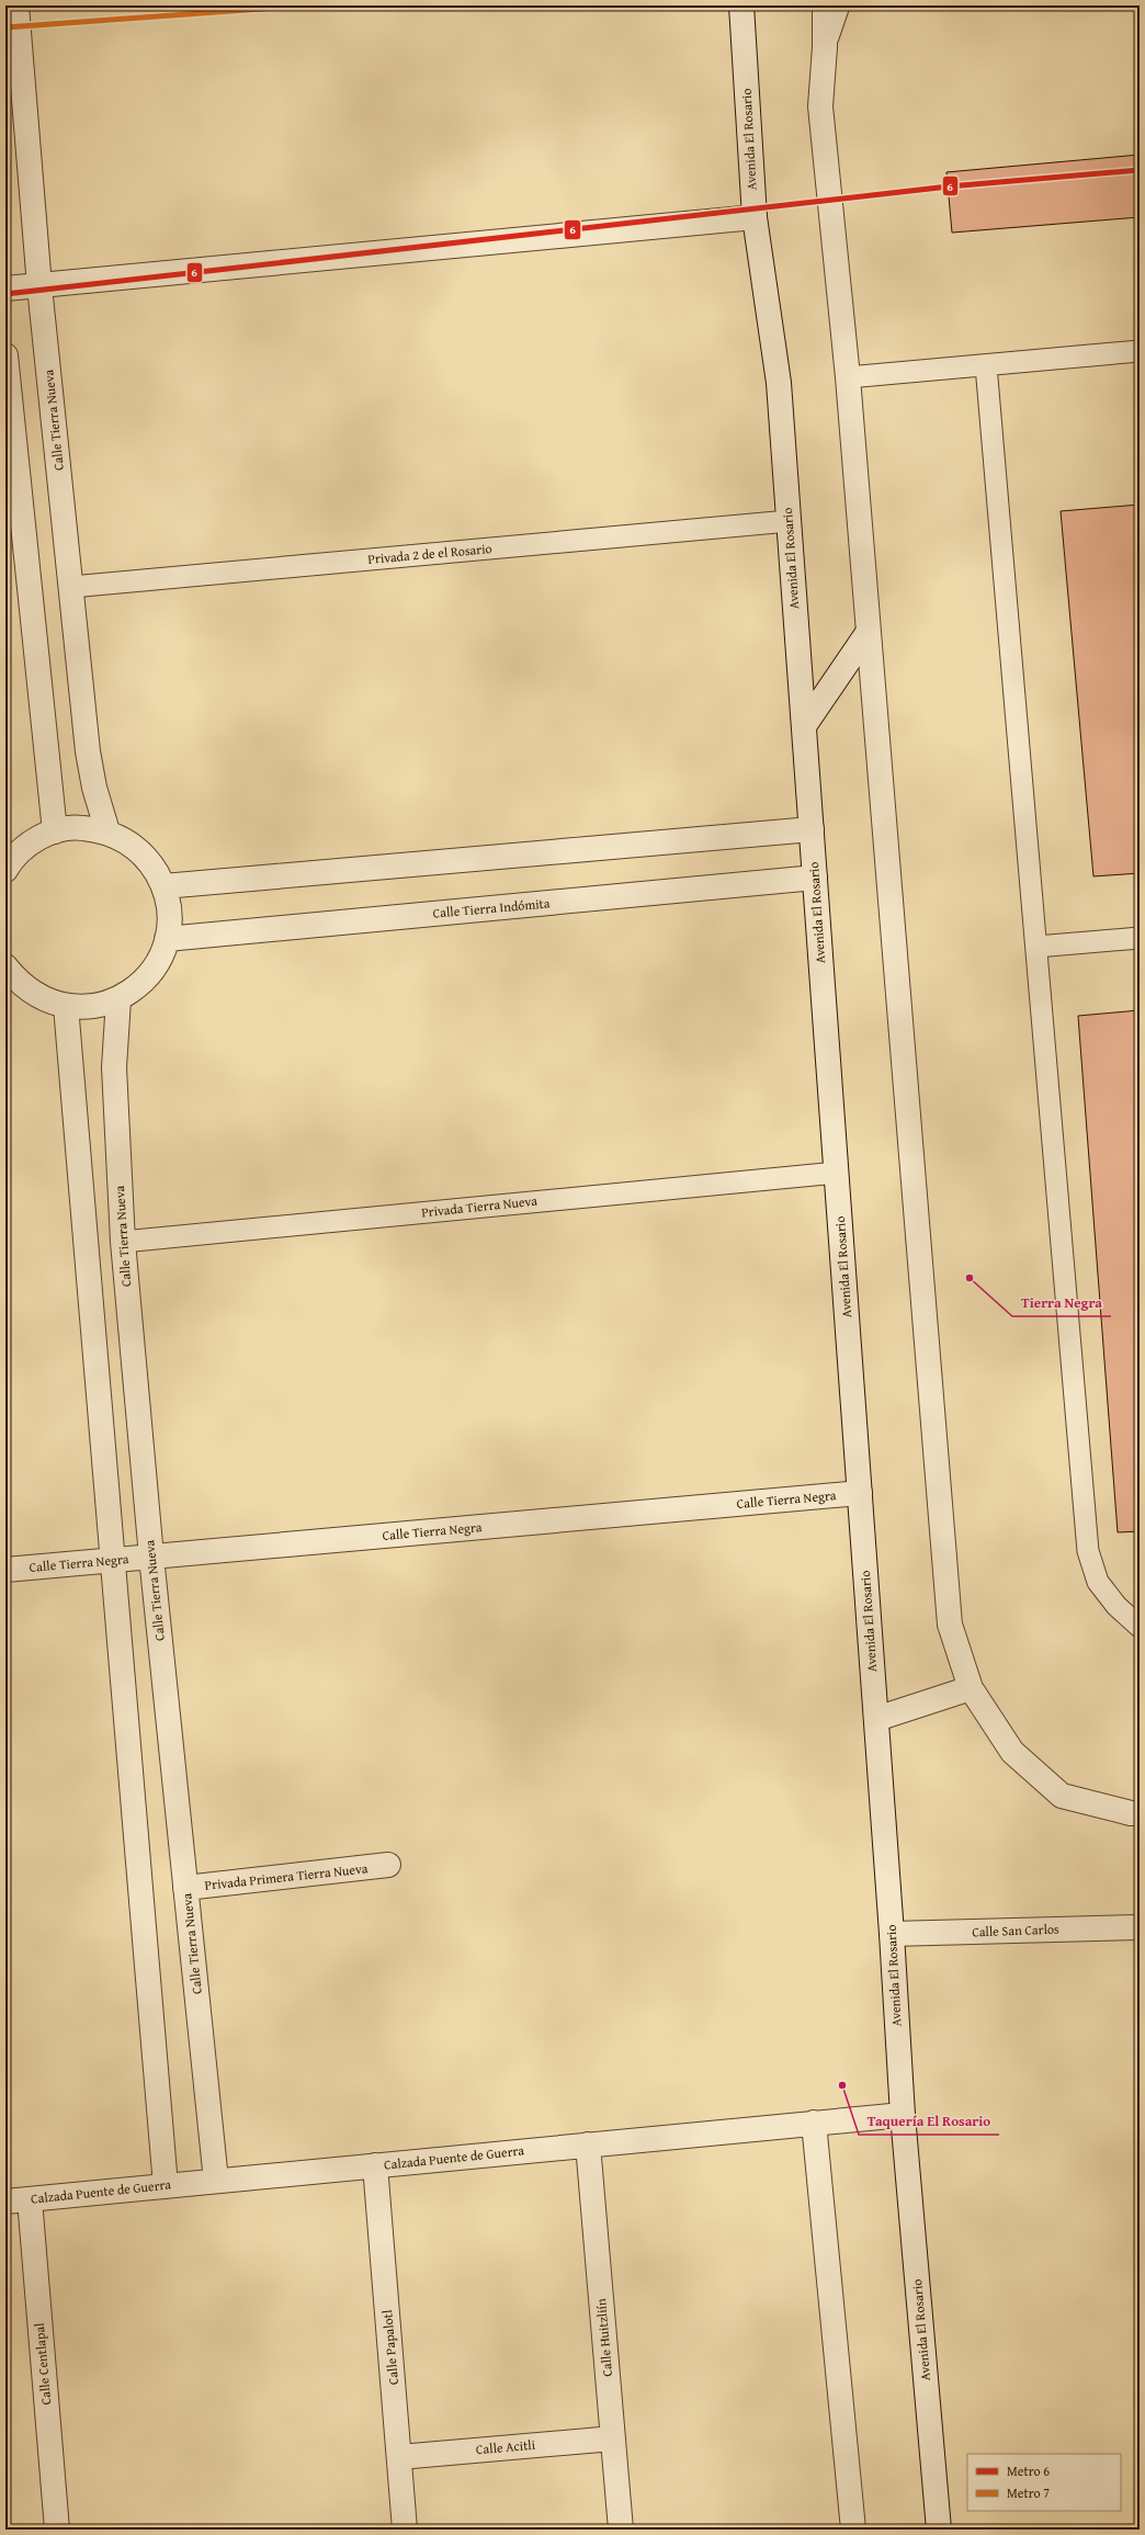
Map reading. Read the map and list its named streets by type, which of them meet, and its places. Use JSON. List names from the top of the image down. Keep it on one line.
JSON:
{"streets":{"street":["Avenida El Rosario","Calle Tierra Nueva","Calle Tierra Indómita","Calle Tierra Negra","Privada Primera Tierra Nueva","Calle San Carlos","Calzada Puente de Guerra","Calle Huitzliín","Calle Papalotl","Calle Centlapal","Calle Acitli"],"lane":["Privada 2 de el Rosario","Privada Tierra Nueva"]},"crossings":[["Avenida El Rosario","Privada 2 de el Rosario"],["Avenida El Rosario","Calle Tierra Indómita"],["Avenida El Rosario","Privada Tierra Nueva"],["Avenida El Rosario","Calle Tierra Negra"],["Avenida El Rosario","Calle San Carlos"],["Avenida El Rosario","Calzada Puente de Guerra"],["Calle Tierra Nueva","Privada 2 de el Rosario"],["Calle Tierra Nueva","Privada Tierra Nueva"],["Calle Tierra Nueva","Calle Tierra Negra"],["Calle Tierra Nueva","Privada Primera Tierra Nueva"],["Calle Tierra Nueva","Calzada Puente de Guerra"],["Calzada Puente de Guerra","Calle Huitzliín"],["Calzada Puente de Guerra","Calle Papalotl"],["Calzada Puente de Guerra","Calle Centlapal"],["Calle Huitzliín","Calle Acitli"],["Calle Papalotl","Calle Acitli"]],"places":["Tierra Negra","Taquería El Rosario"],"lines":["metro line 7","metro line 6"],"legend":["Metro 6","Metro 7"]}
